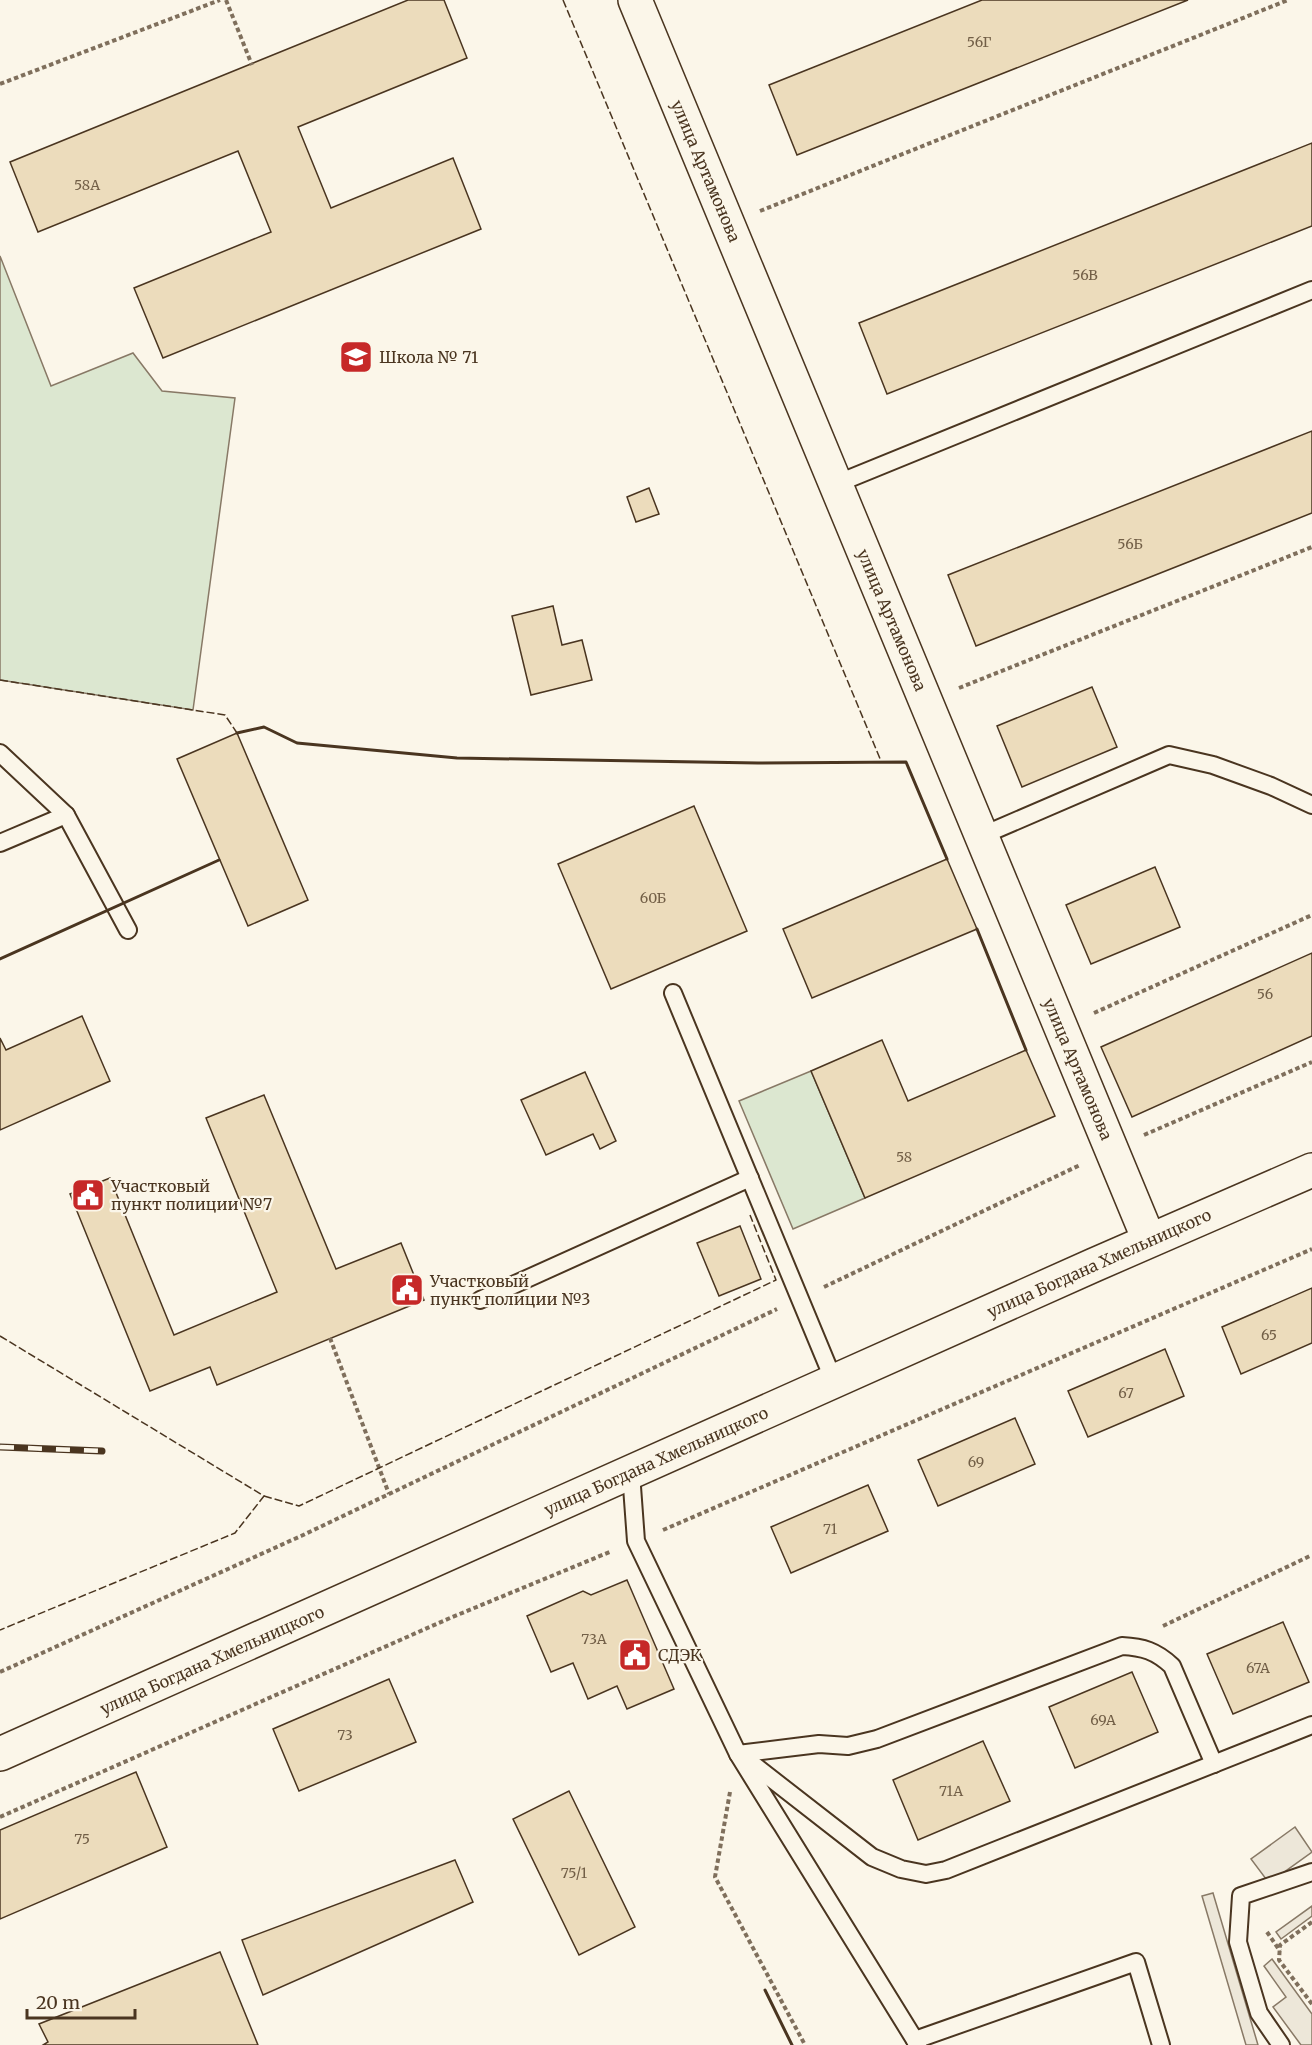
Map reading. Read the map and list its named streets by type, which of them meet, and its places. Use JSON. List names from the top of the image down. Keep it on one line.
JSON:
{"streets":{"main road":["улица Артамонова","улица Богдана Хмельницкого"]},"crossings":[["улица Артамонова","улица Богдана Хмельницкого"]],"places":{"school or university":["Школа № 71"],"public building":["Участковый пункт полиции №7","Участковый пункт полиции №3","СДЭК"]},"house_numbers":["56Г","58А","56В","56Б","60Б","56","58","65","67","69","71","73А","67А","69А","73","71А","75","75/1"],"scale_bar":"20 m"}
